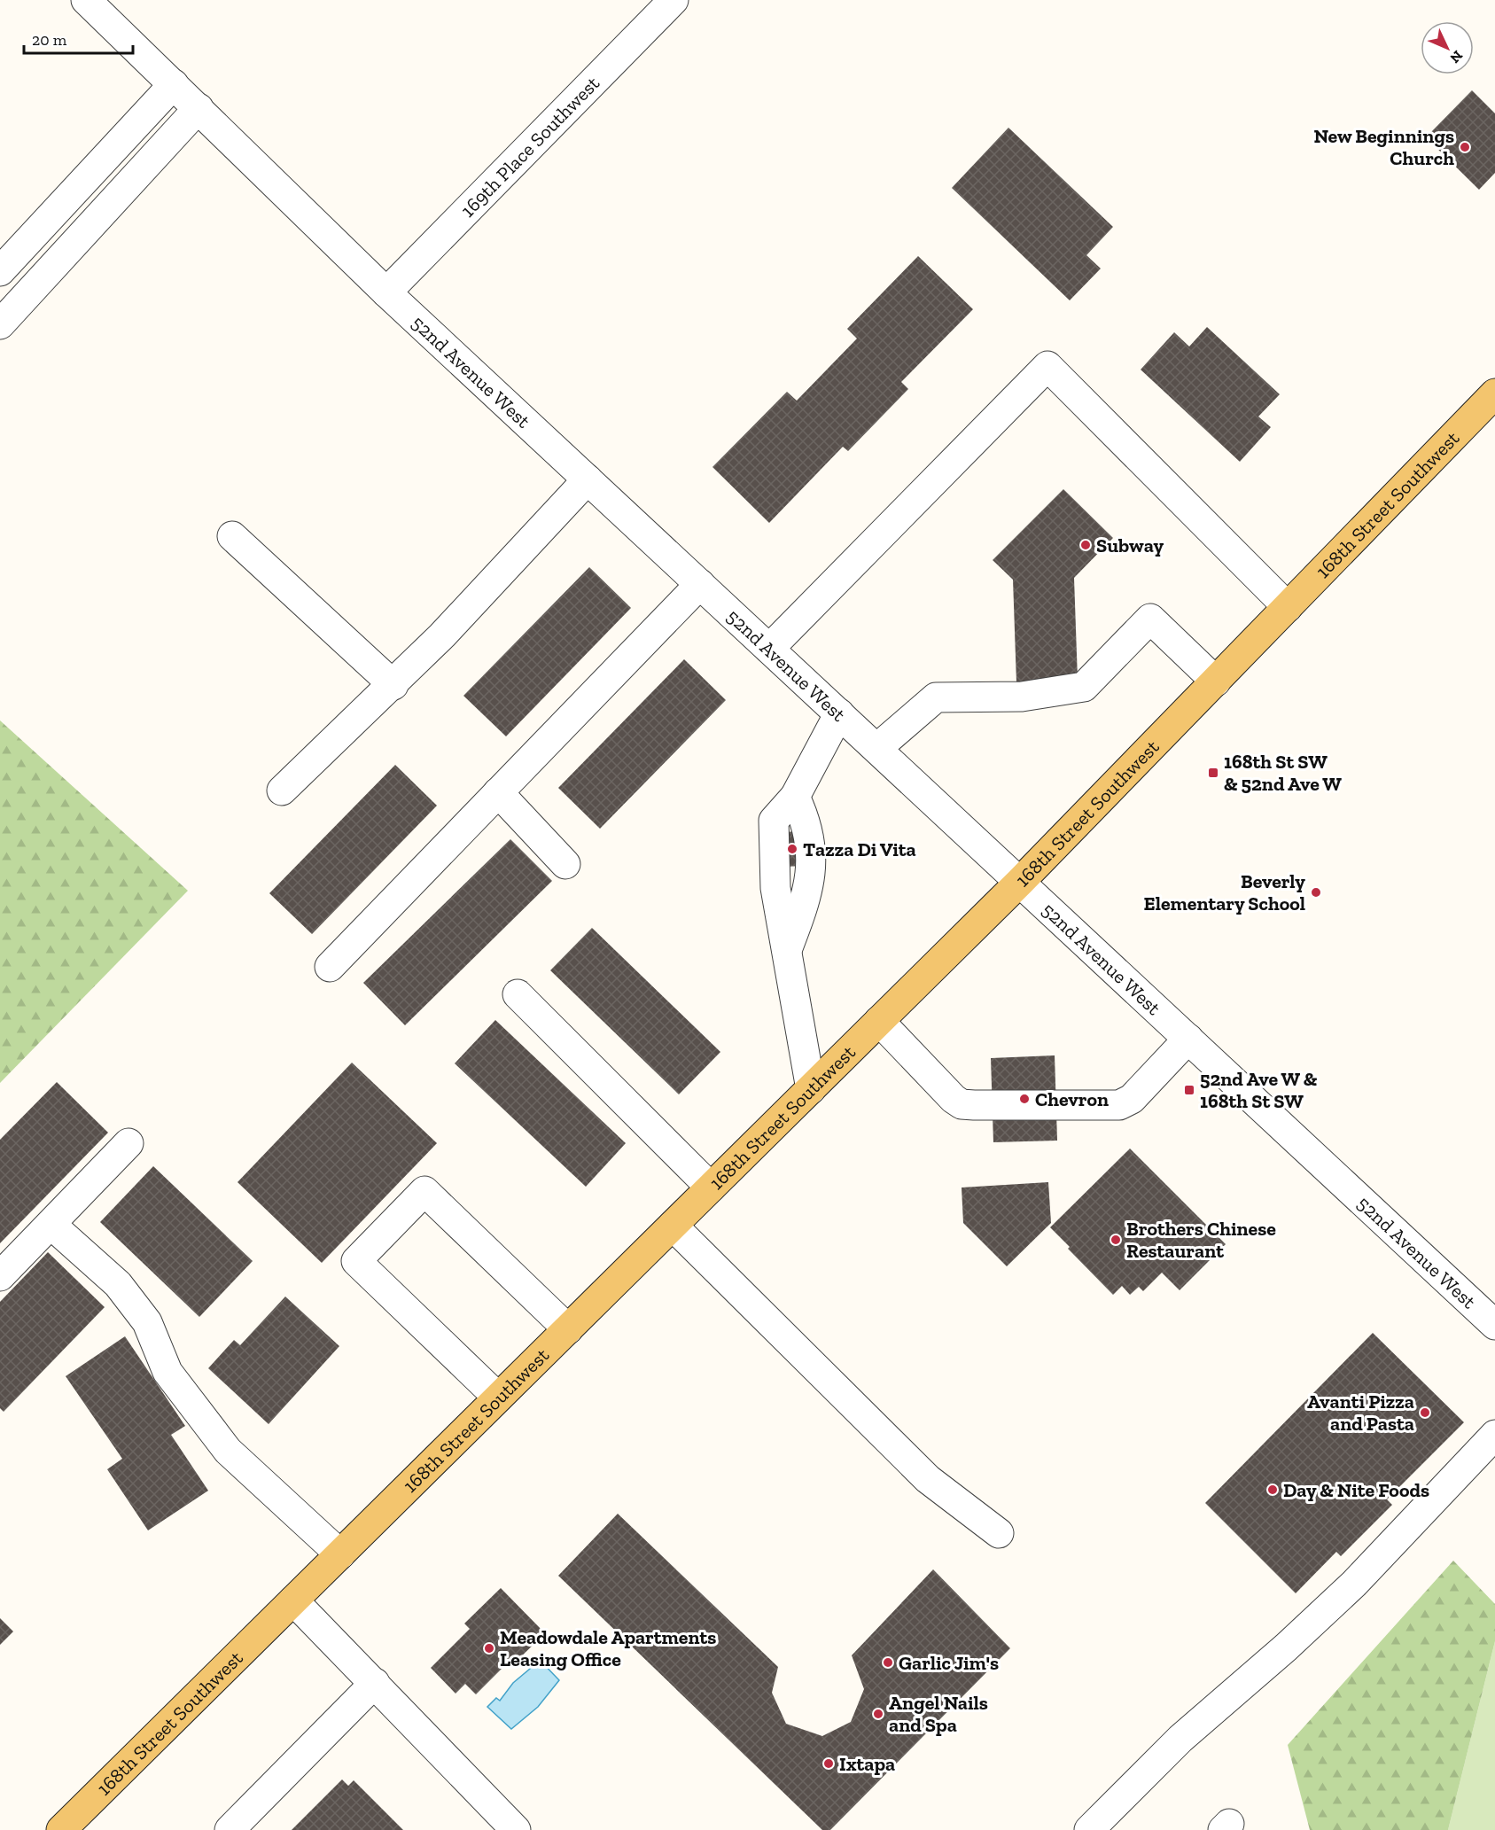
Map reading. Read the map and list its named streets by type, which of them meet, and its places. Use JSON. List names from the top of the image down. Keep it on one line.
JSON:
{"streets":{"main road":["168th Street Southwest"],"street":["169th Place Southwest","52nd Avenue West"]},"crossings":[["169th Place Southwest","52nd Avenue West"],["52nd Avenue West","168th Street Southwest"]],"places":{"other":["New Beginnings Church","Subway","Tazza Di Vita","Beverly Elementary School","Chevron","Brothers Chinese Restaurant","Avanti Pizza and Pasta","Day & Nite Foods","Meadowdale Apartments Leasing Office","Garlic Jim's","Angel Nails and Spa","Ixtapa"],"transit":["168th St SW & 52nd Ave W","52nd Ave W & 168th St SW"]},"scale_bar":"20 m","north":"bottom right"}
